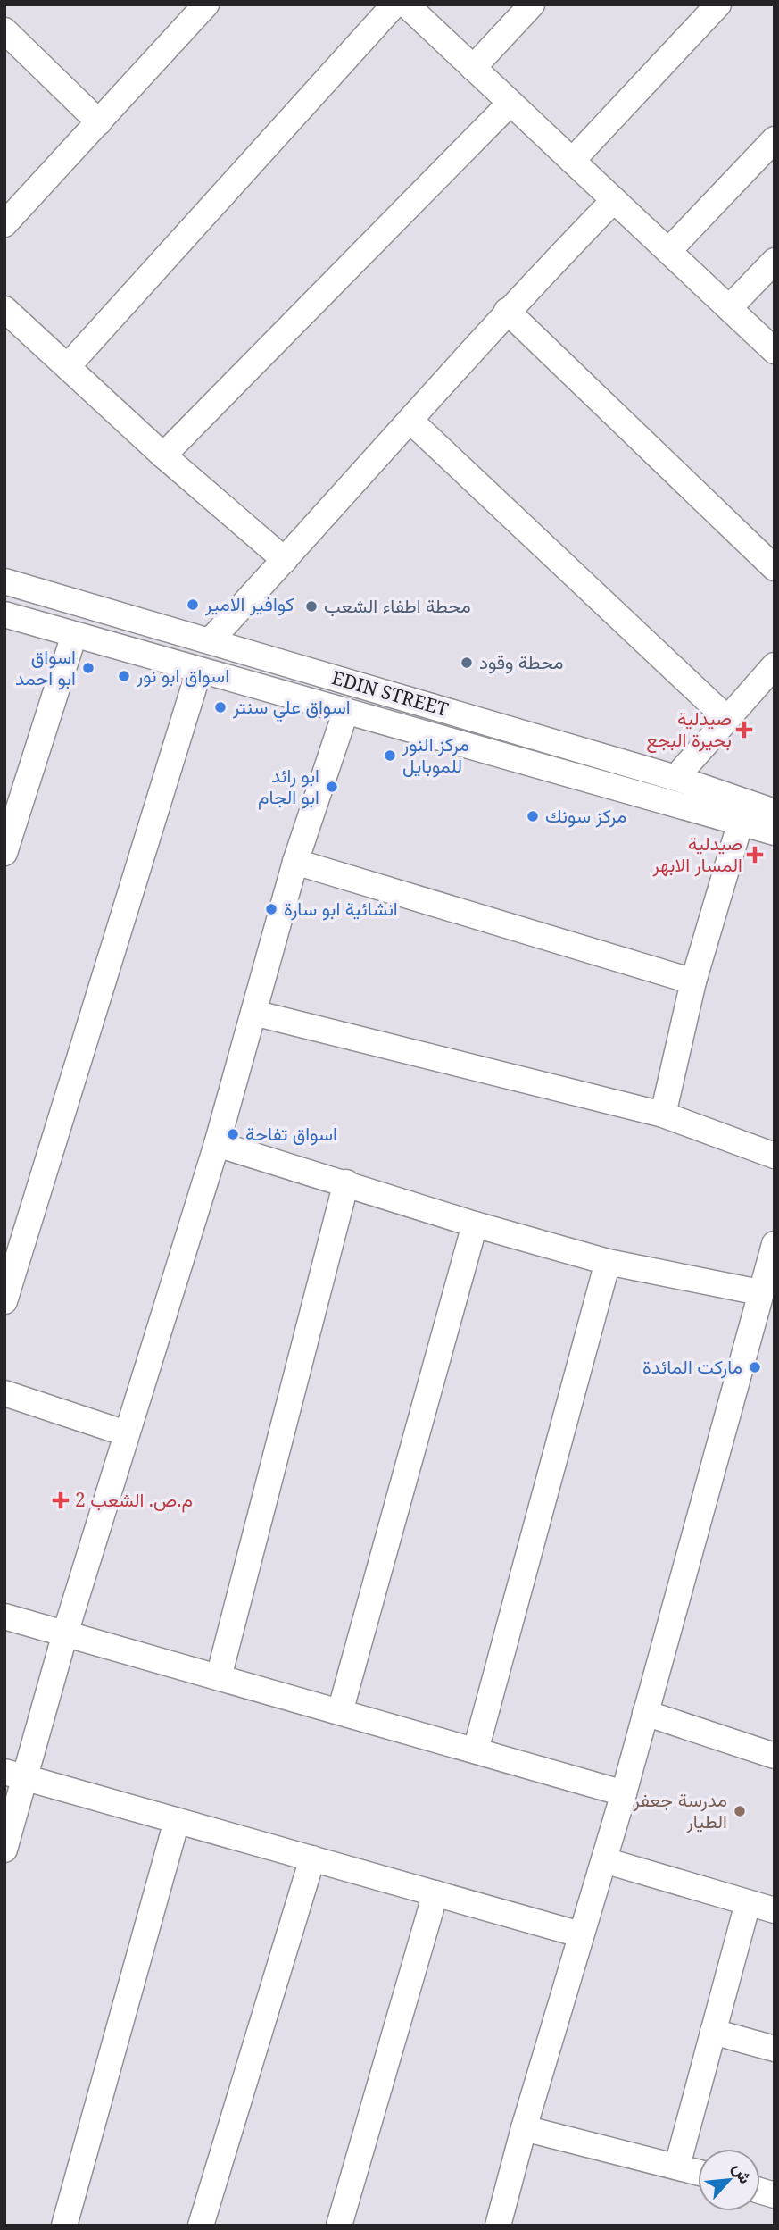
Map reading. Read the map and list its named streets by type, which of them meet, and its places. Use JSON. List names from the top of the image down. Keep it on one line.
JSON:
{"streets":{"street":["EDIN STREET"]},"places":{"other":["كوافير الامير","محطة اطفاء الشعب","محطة وقود","اسواق ابو احمد","اسواق ابو نور","اسواق علي سنتر","مركز النور للموبايل","ابو رائد ابو الجام","مركز سونك","انشائية ابو سارة","اسواق تفاحة","ماركت المائدة","مدرسة جعفر الطيار"],"health":["صيدلية بحيرة البجع","صيدلية المسار الابهر","م.ص. الشعب 2"]},"north":"top right"}
